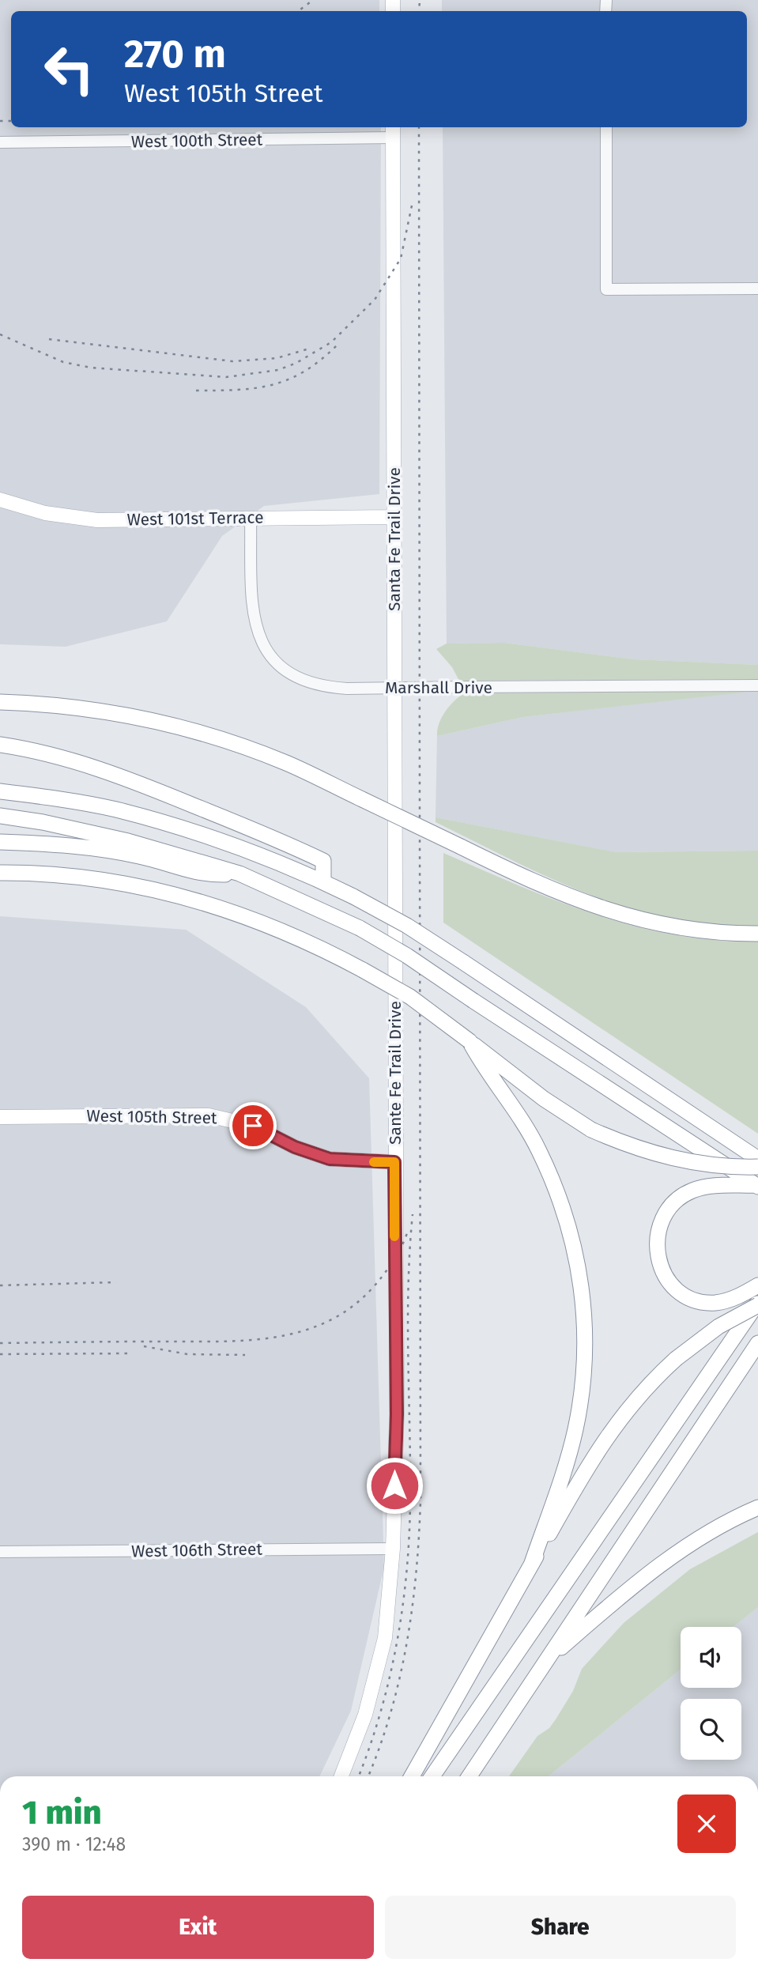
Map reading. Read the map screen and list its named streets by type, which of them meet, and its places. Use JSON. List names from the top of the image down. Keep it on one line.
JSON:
{"streets":{"main road":["West 101st Terrace","Santa Fe Trail Drive","Sante Fe Trail Drive","West 105th Street"],"street":["West 100th Street","Marshall Drive","West 106th Street"]},"crossings":[["West 100th Street","Santa Fe Trail Drive"],["West 101st Terrace","Santa Fe Trail Drive"],["West 101st Terrace","Marshall Drive"],["Santa Fe Trail Drive","Sante Fe Trail Drive"],["Sante Fe Trail Drive","West 105th Street"],["Sante Fe Trail Drive","West 106th Street"]],"page":{"turn":["270 m","West 105th Street"],"heading":["1 min","390 m · 12:48"],"buttons":["Exit","Share"]}}
